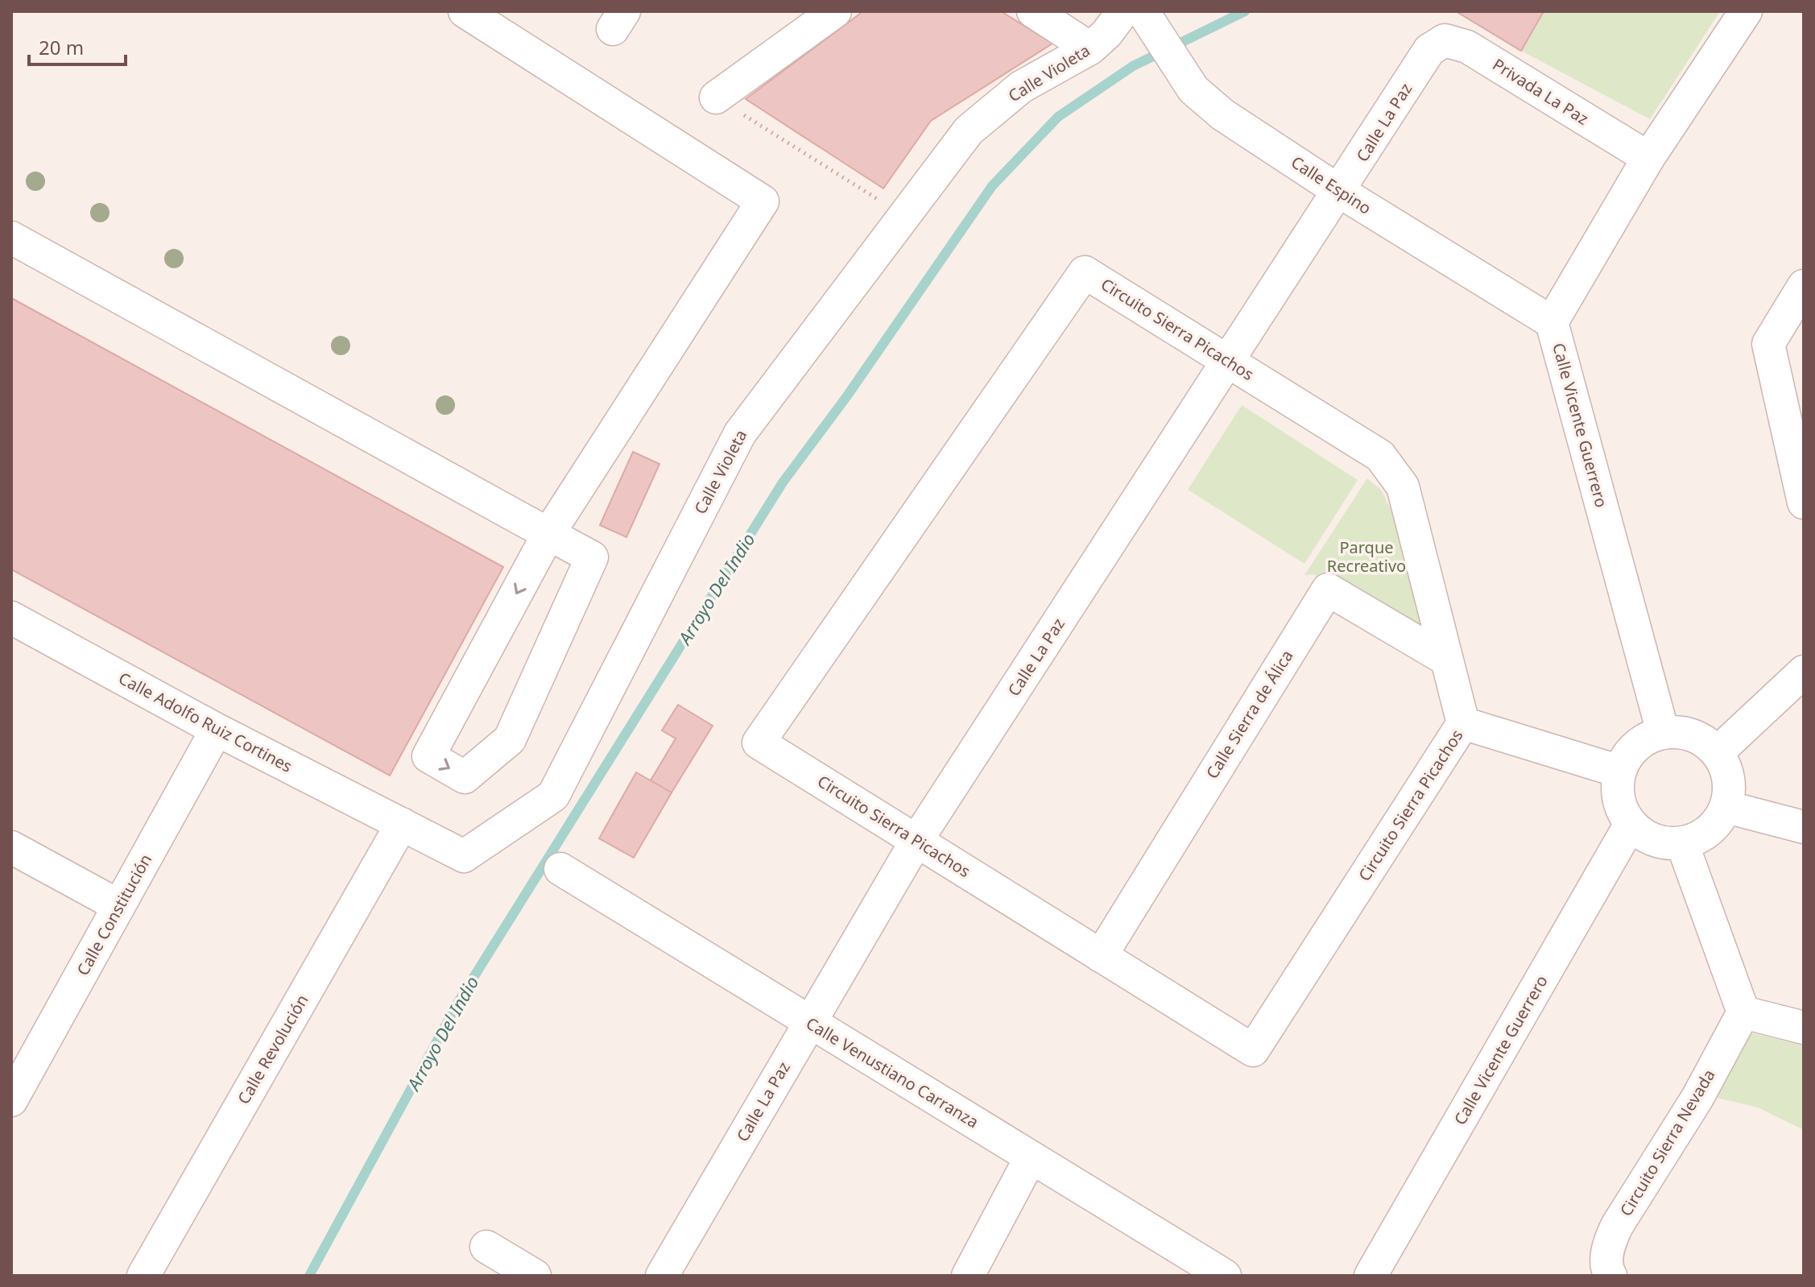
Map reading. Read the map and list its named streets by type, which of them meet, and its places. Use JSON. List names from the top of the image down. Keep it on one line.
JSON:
{"streets":{"street":["Calle Violeta","Privada La Paz","Calle La Paz","Calle Espino","Circuito Sierra Picachos","Calle Vicente Guerrero","Calle Sierra de Álica","Calle Adolfo Ruiz Cortines","Calle Constitución","Calle Revolución","Calle Venustiano Carranza","Circuito Sierra Nevada"]},"crossings":[["Calle Violeta","Calle Espino"],["Calle Violeta","Calle Adolfo Ruiz Cortines"],["Calle Violeta","Calle Revolución"],["Privada La Paz","Calle La Paz"],["Privada La Paz","Calle Vicente Guerrero"],["Calle La Paz","Calle Espino"],["Calle La Paz","Circuito Sierra Picachos"],["Calle La Paz","Calle Venustiano Carranza"],["Calle Espino","Calle Vicente Guerrero"],["Circuito Sierra Picachos","Calle Sierra de Álica"],["Calle Adolfo Ruiz Cortines","Calle Constitución"],["Calle Adolfo Ruiz Cortines","Calle Revolución"]],"water":["Arroyo Del Indio"],"parks":["Parque Recreativo"],"scale_bar":"20 m"}
